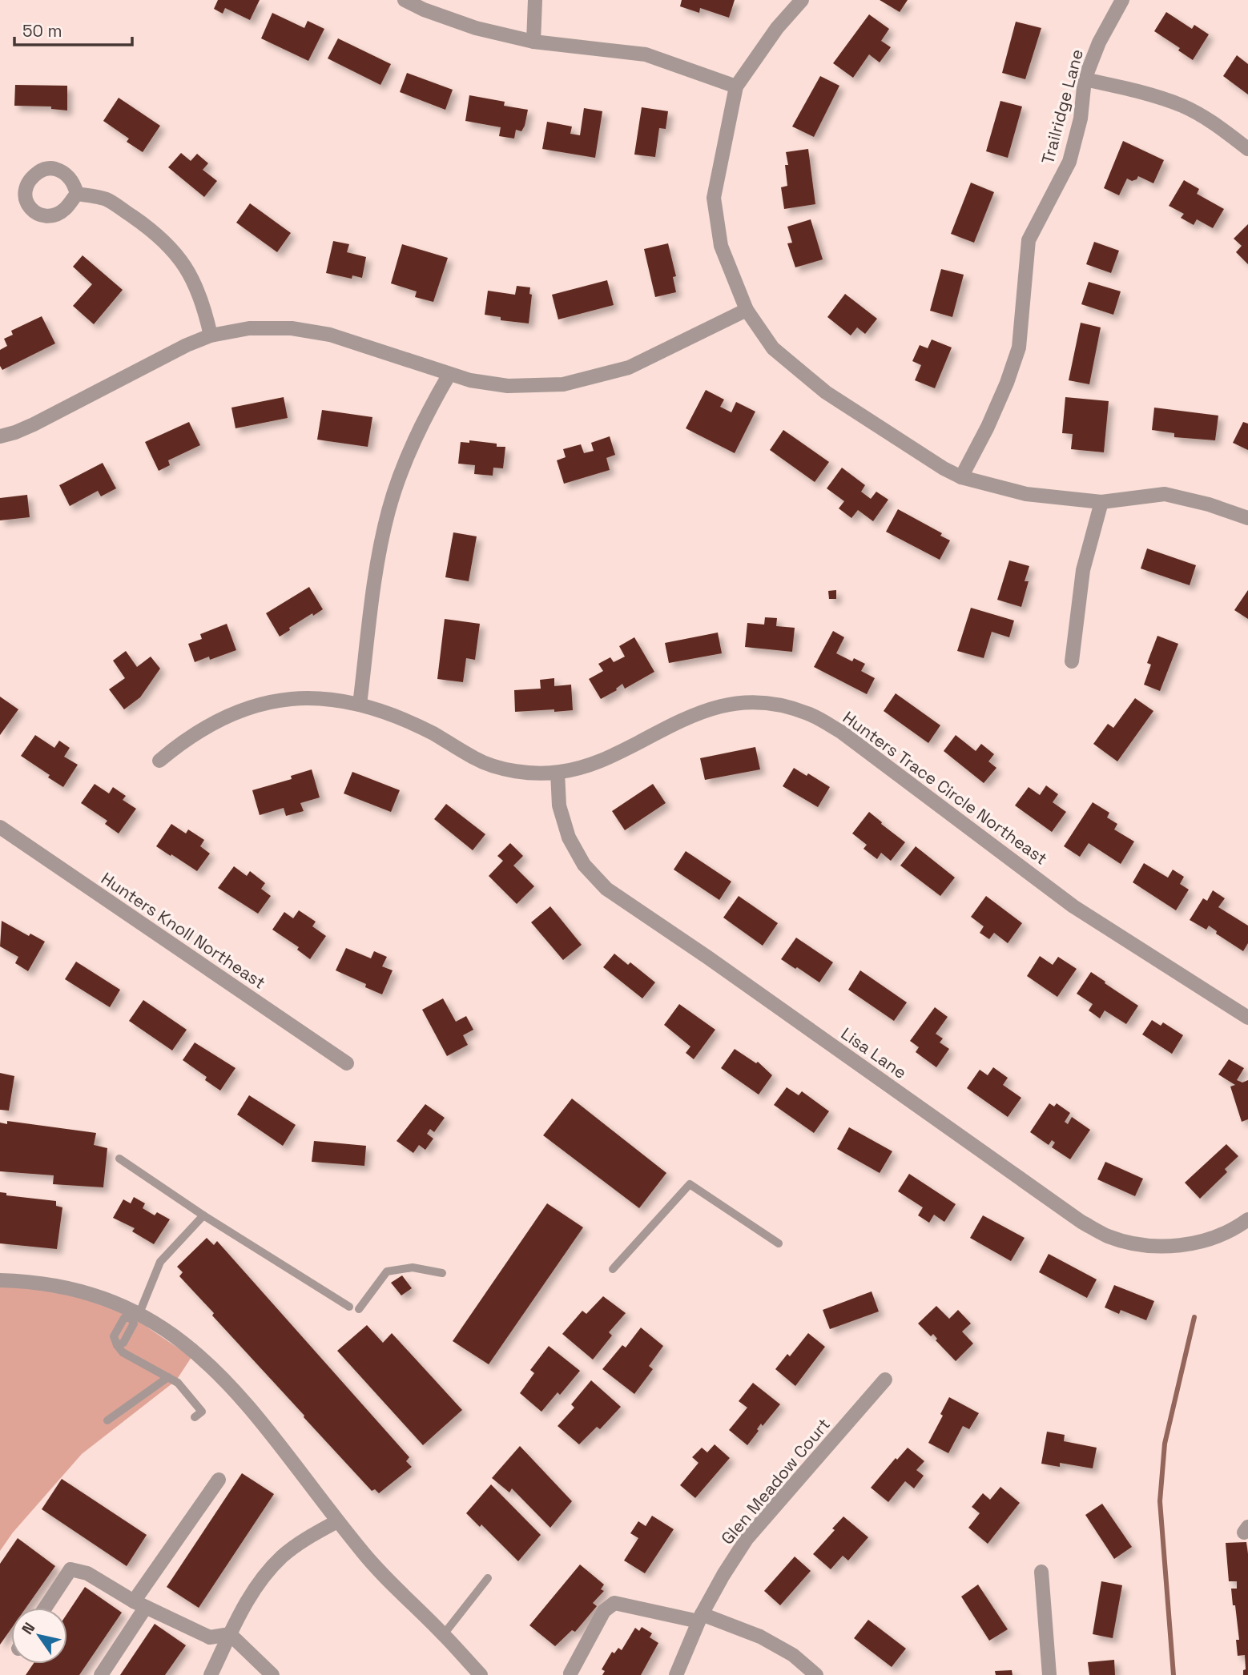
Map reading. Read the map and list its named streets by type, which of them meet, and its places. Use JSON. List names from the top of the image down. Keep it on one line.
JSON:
{"streets":{"street":["Trailridge Lane","Hunters Trace Circle Northeast","Hunters Knoll Northeast","Lisa Lane","Glen Meadow Court"]},"crossings":[["Hunters Trace Circle Northeast","Lisa Lane"]],"scale_bar":"50 m","north":"top left"}
